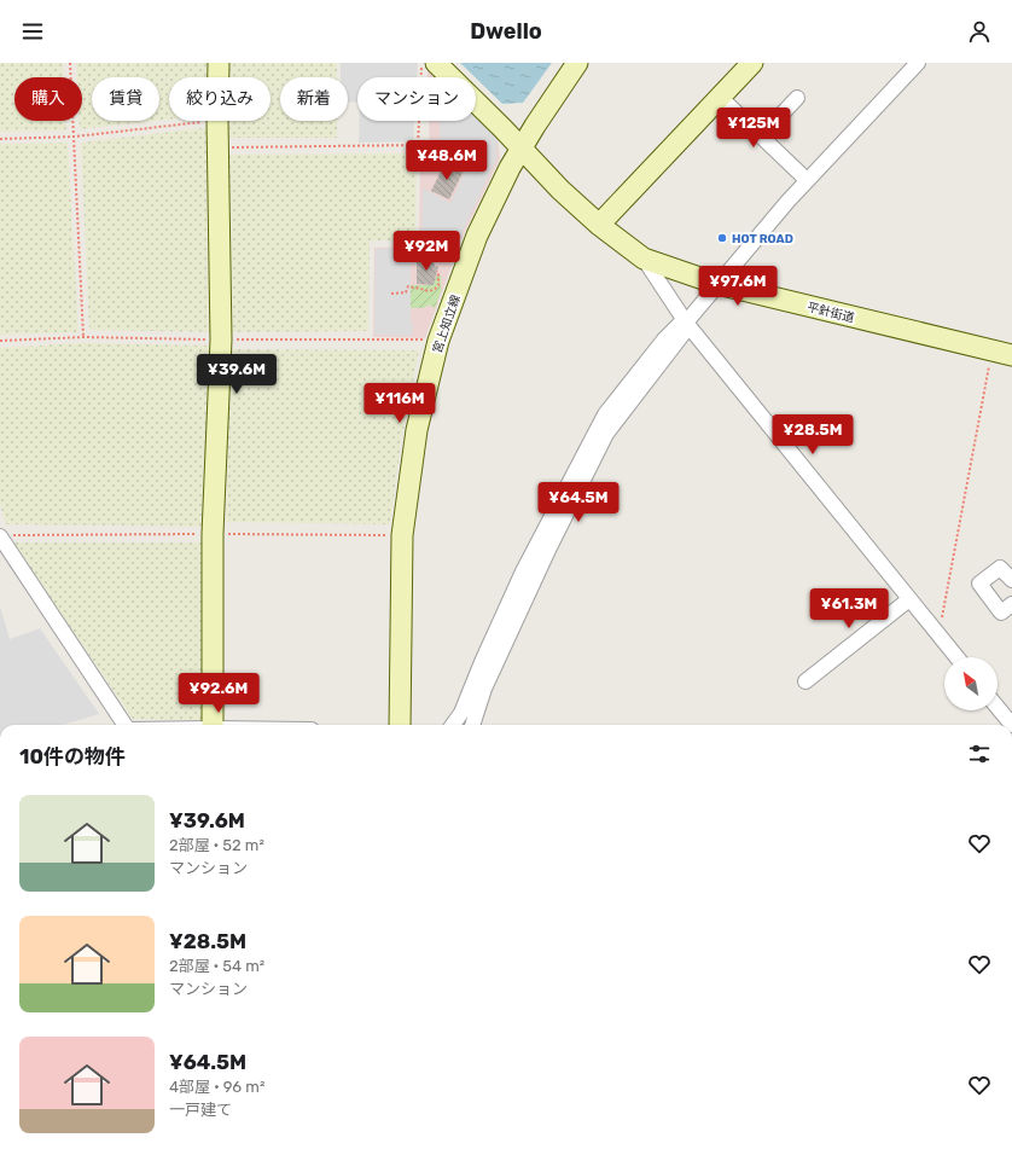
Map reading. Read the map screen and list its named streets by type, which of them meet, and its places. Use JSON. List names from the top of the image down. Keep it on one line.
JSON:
{"streets":{"street":["平針街道","宮上知立線"]},"crossings":[["平針街道","宮上知立線"]],"places":["HOT ROAD"],"north":"top left","page":{"header":"Dwello","chip":["購入","賃貸","絞り込み","新着","マンション"],"price":["¥125M","¥48.6M","¥92M","¥97.6M","¥39.6M","¥116M","¥28.5M","¥64.5M","¥61.3M","¥92.6M"],"heading":"10件の物件","list":[{"name":"¥39.6M","note":"2部屋 · 52 m² · マンション"},{"name":"¥28.5M","note":"2部屋 · 54 m² · マンション"},{"name":"¥64.5M","note":"4部屋 · 96 m² · 一戸建て"}]}}
